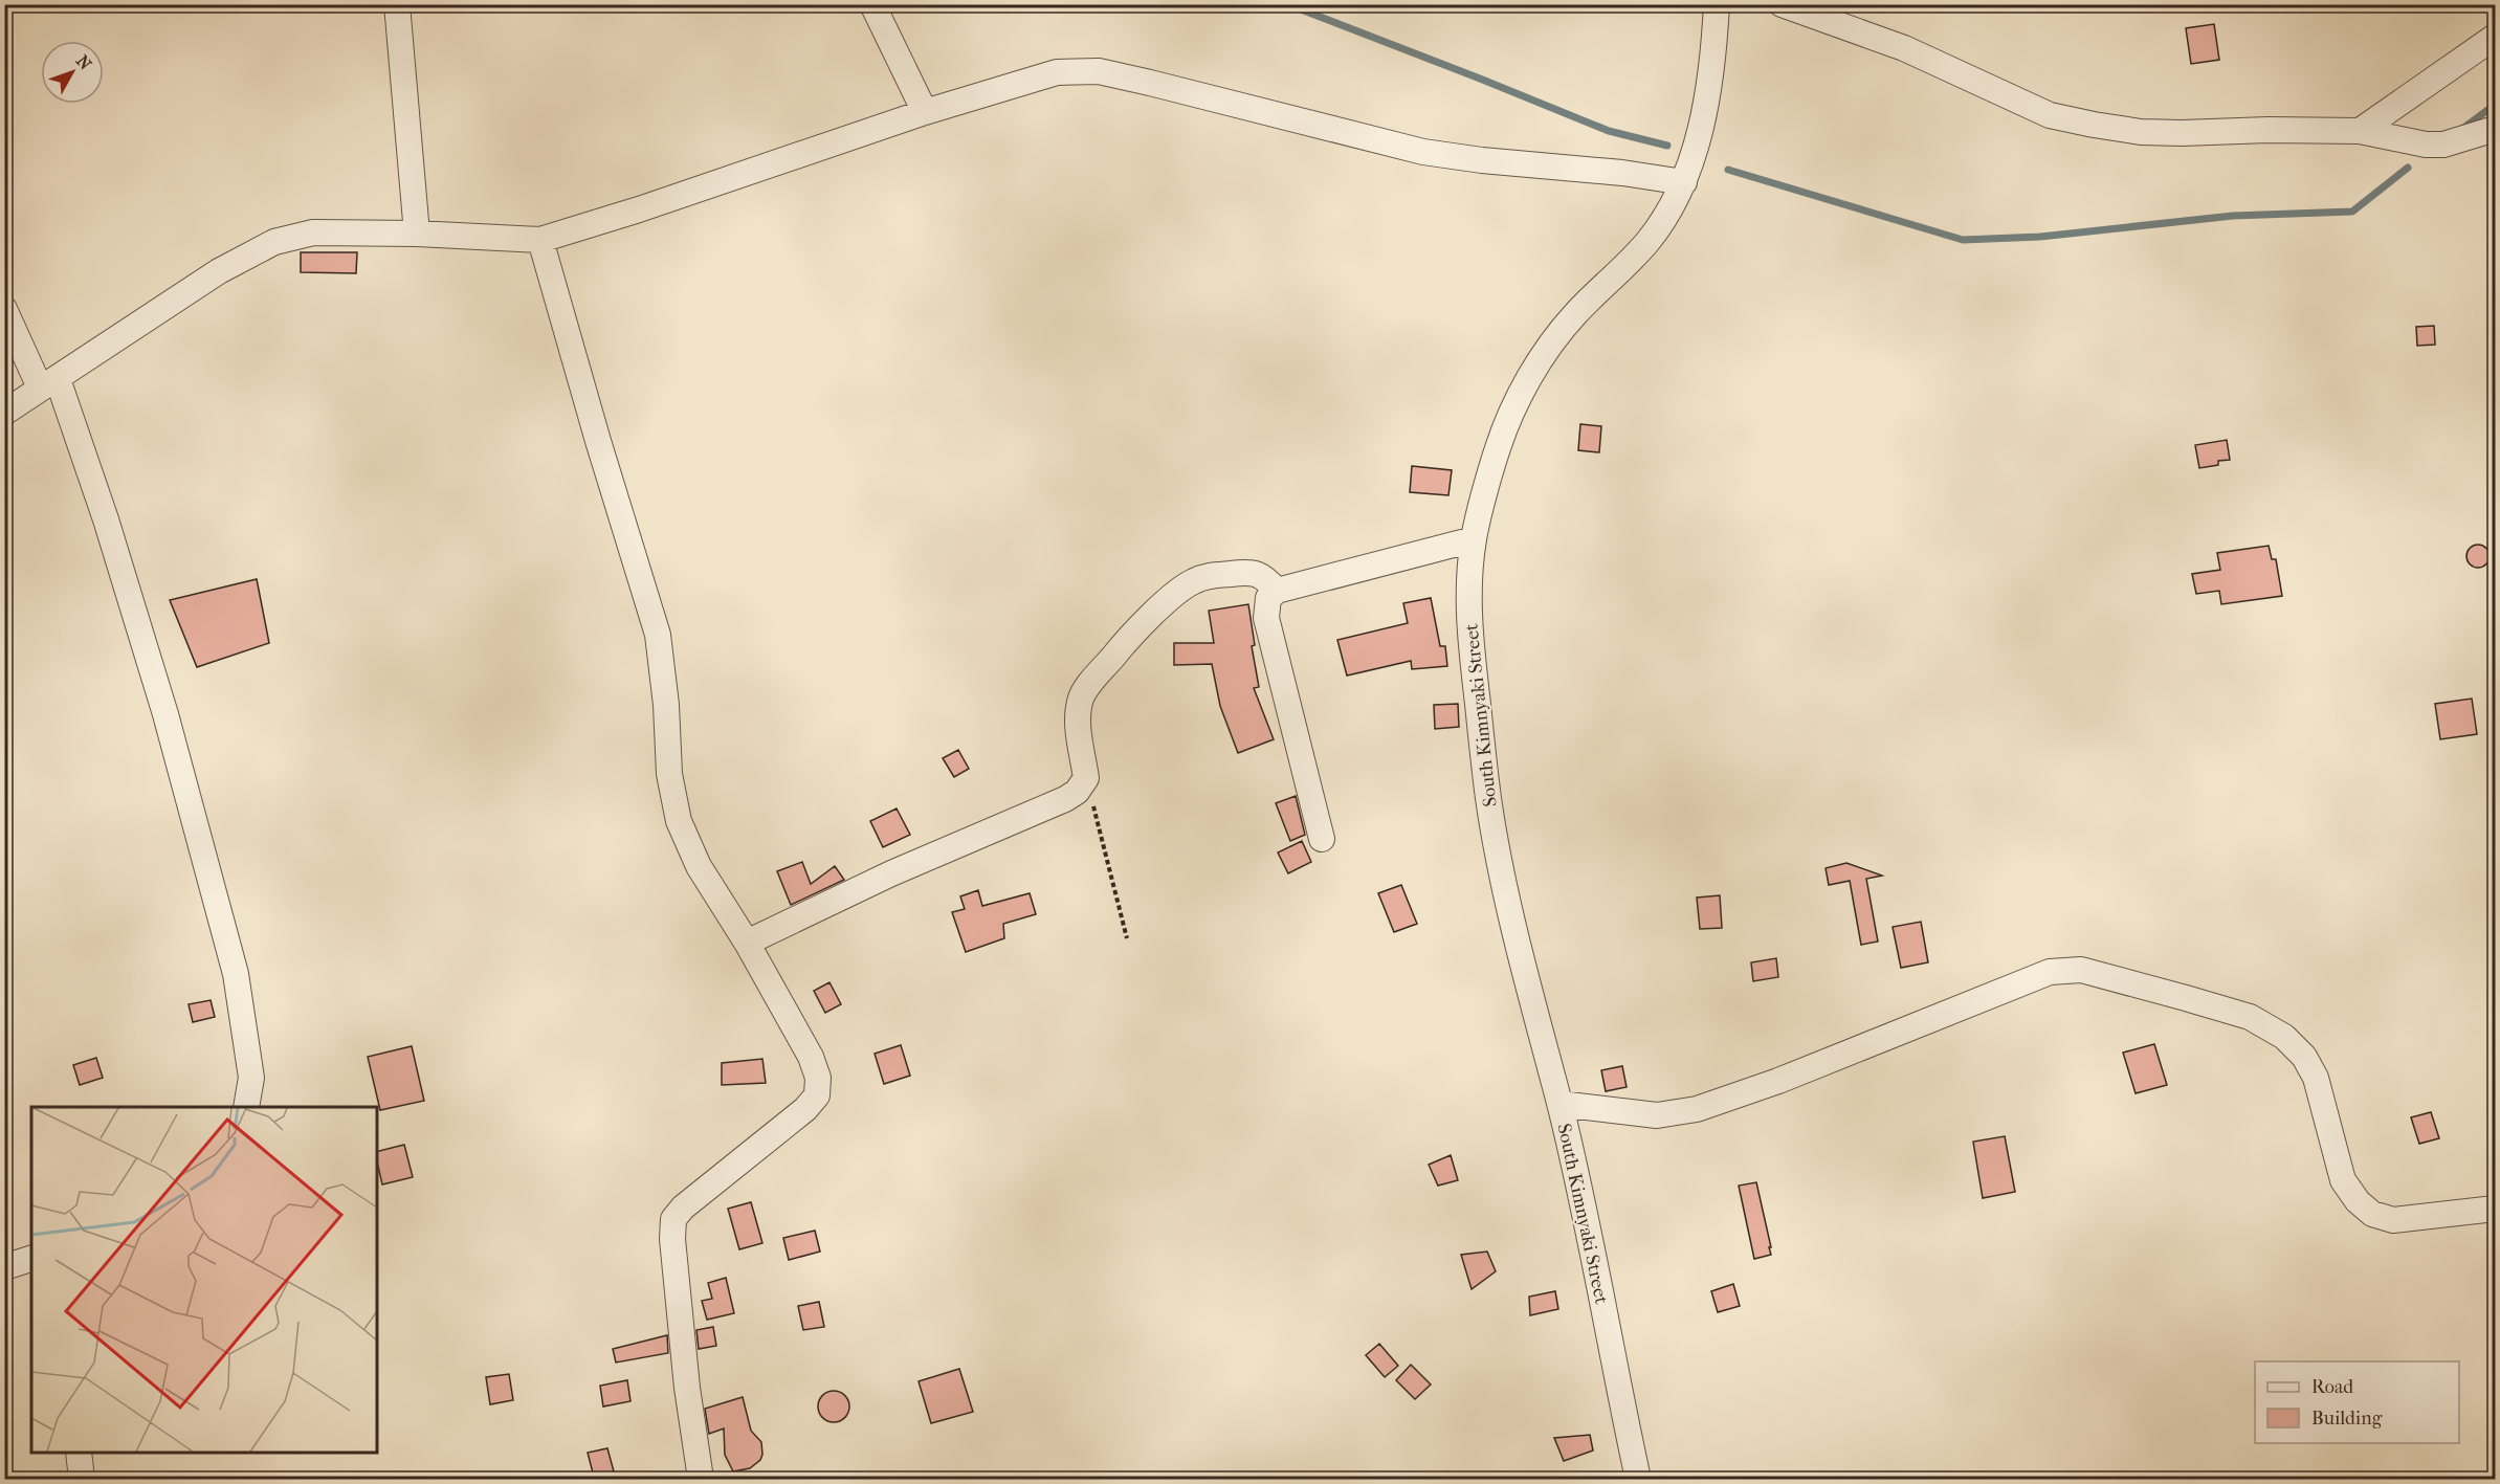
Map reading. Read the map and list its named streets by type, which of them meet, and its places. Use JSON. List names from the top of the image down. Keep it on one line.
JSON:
{"streets":{"street":["South Kimnyaki Street"]},"legend":["Road","Building"],"north":"top right"}
